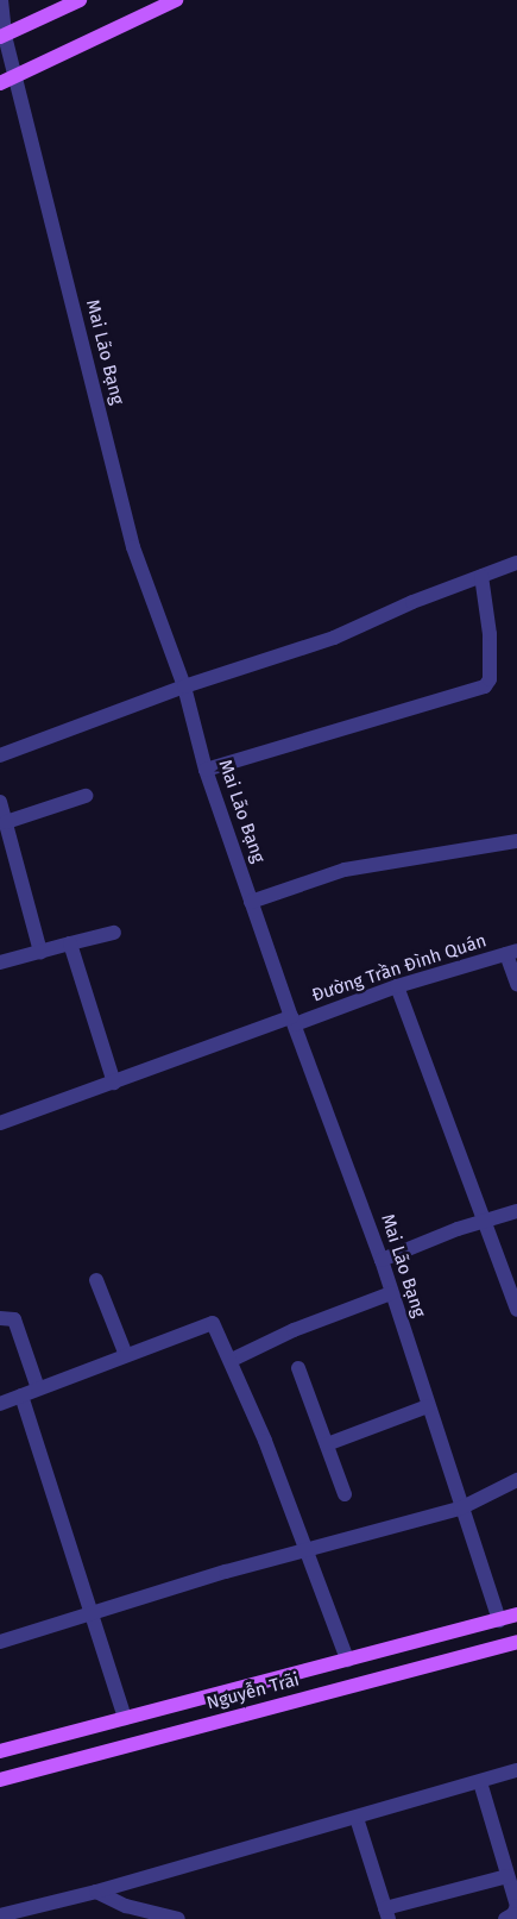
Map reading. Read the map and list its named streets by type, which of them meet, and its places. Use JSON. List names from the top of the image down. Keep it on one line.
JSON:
{"streets":{"main road":["Nguyễn Trãi"],"street":["Mai Lão Bạng","Đường Trần Đình Quán"]},"crossings":[["Mai Lão Bạng","Đường Trần Đình Quán"],["Mai Lão Bạng","Nguyễn Trãi"]]}
